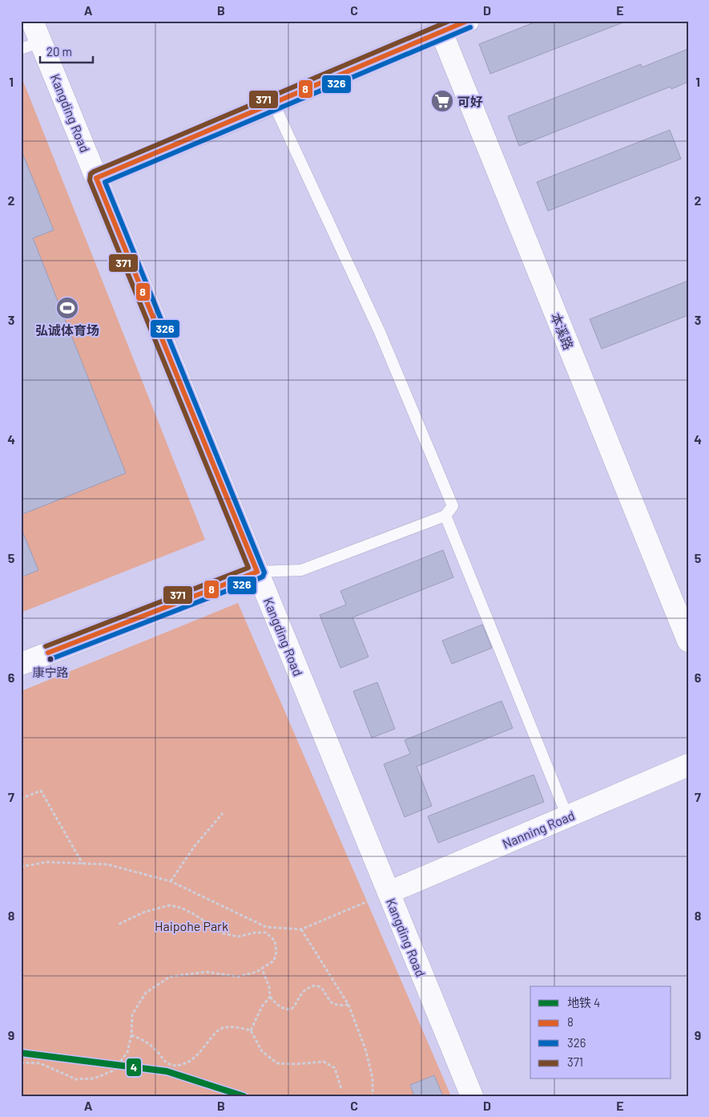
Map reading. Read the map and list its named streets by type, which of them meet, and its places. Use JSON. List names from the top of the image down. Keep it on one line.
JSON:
{"streets":{"street":["Kangding Road","本溪路","Nanning Road"]},"crossings":[["Kangding Road","Nanning Road"]],"parks":["Haipohe Park"],"places":{"supermarket":["可好"],"sports":["弘诚体育场"],"other":["康宁路"]},"lines":["transit line 8","transit line 371","transit line 326","metro line 4"],"legend":["地铁 4","8","326","371"],"scale_bar":"20 m","grid":{"columns":["A","B","C","D","E"],"rows":["1","2","3","4","5","6","7","8","9"]}}
